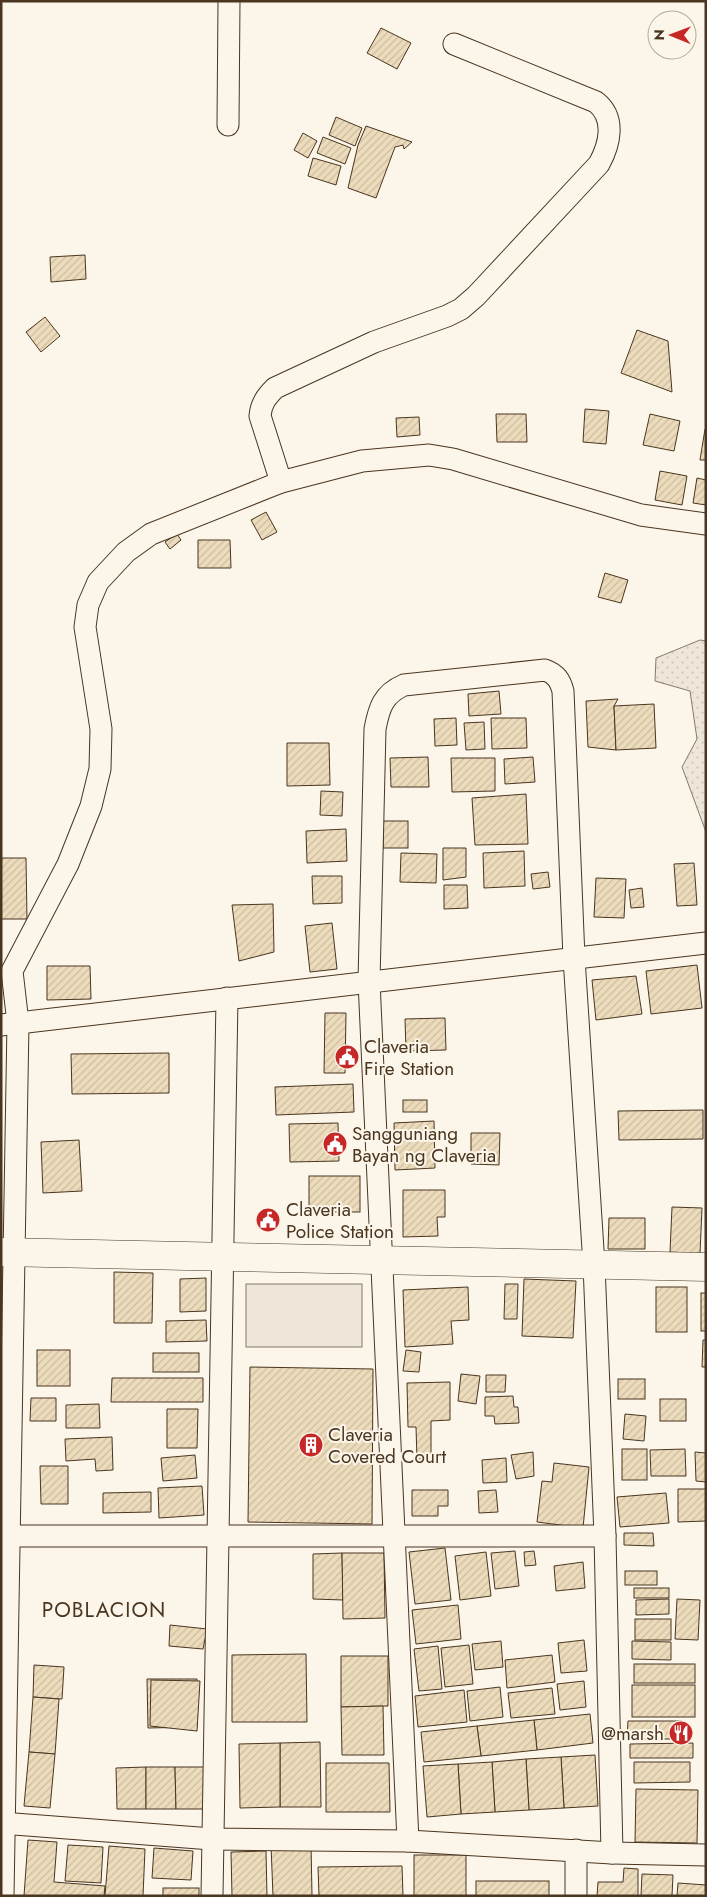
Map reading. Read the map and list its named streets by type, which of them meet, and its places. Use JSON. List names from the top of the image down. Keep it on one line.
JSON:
{"districts":["POBLACION"],"places":{"public building":["Claveria Fire Station","Sangguniang Bayan ng Claveria","Claveria Police Station"],"building":["Claveria Covered Court"],"restaurant":["@marsh"]},"north":"left"}
